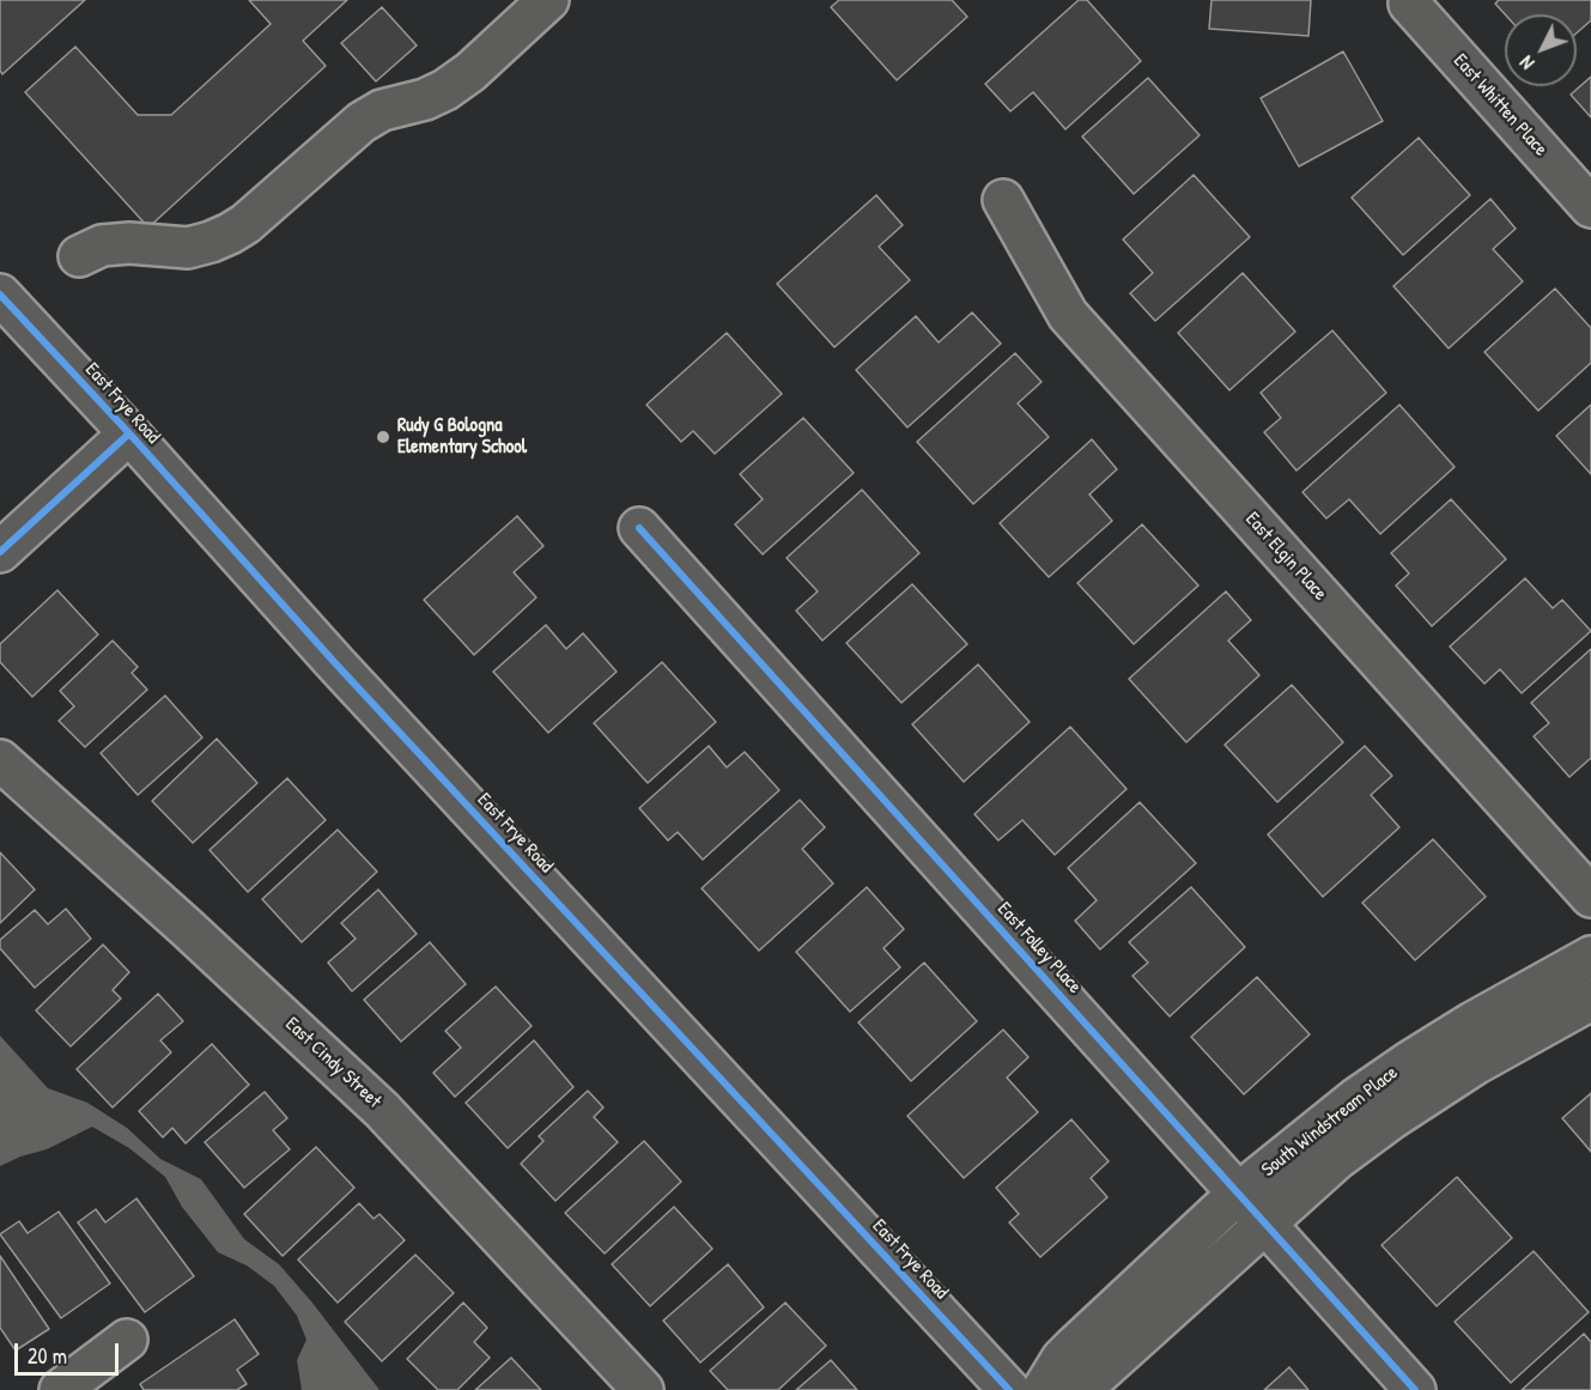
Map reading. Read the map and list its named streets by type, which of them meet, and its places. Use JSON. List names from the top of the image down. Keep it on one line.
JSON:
{"streets":{"street":["East Whitten Place","East Frye Road","East Elgin Place","East Folley Place","East Cindy Street","South Windstream Place"]},"crossings":[["East Folley Place","South Windstream Place"]],"places":["Rudy G Bologna Elementary School"],"scale_bar":"20 m","north":"bottom left"}
